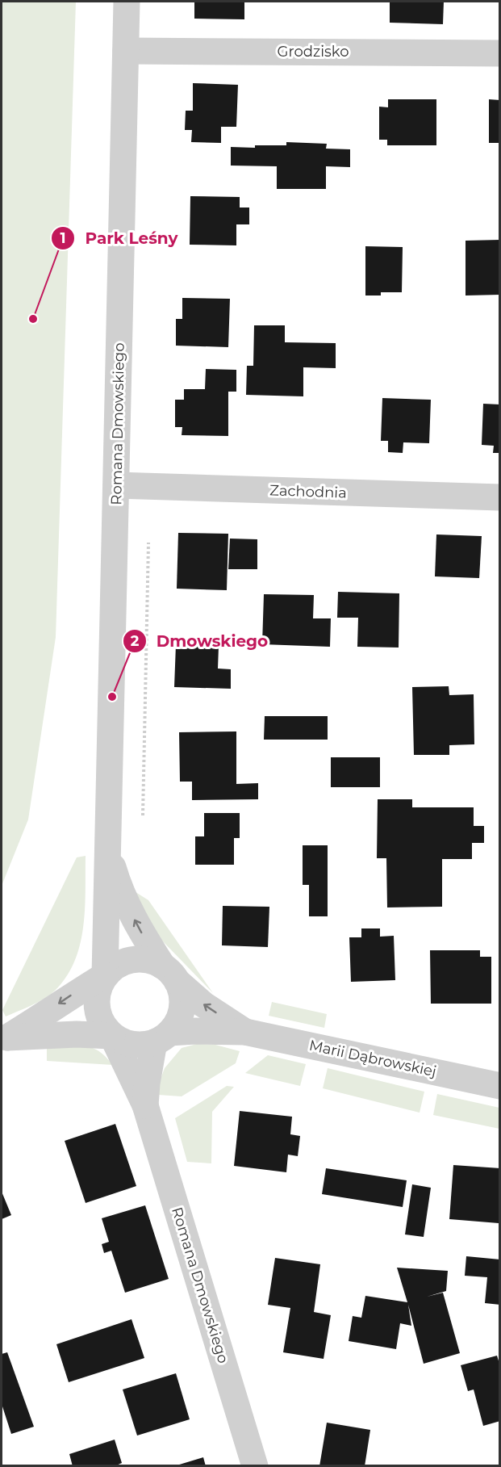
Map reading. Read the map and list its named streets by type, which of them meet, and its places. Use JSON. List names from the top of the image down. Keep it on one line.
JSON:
{"streets":{"street":["Grodzisko","Romana Dmowskiego","Zachodnia","Marii Dąbrowskiej"]},"crossings":[["Grodzisko","Romana Dmowskiego"],["Romana Dmowskiego","Zachodnia"],["Romana Dmowskiego","Marii Dąbrowskiej"]],"places":["Park Leśny","Dmowskiego"]}
